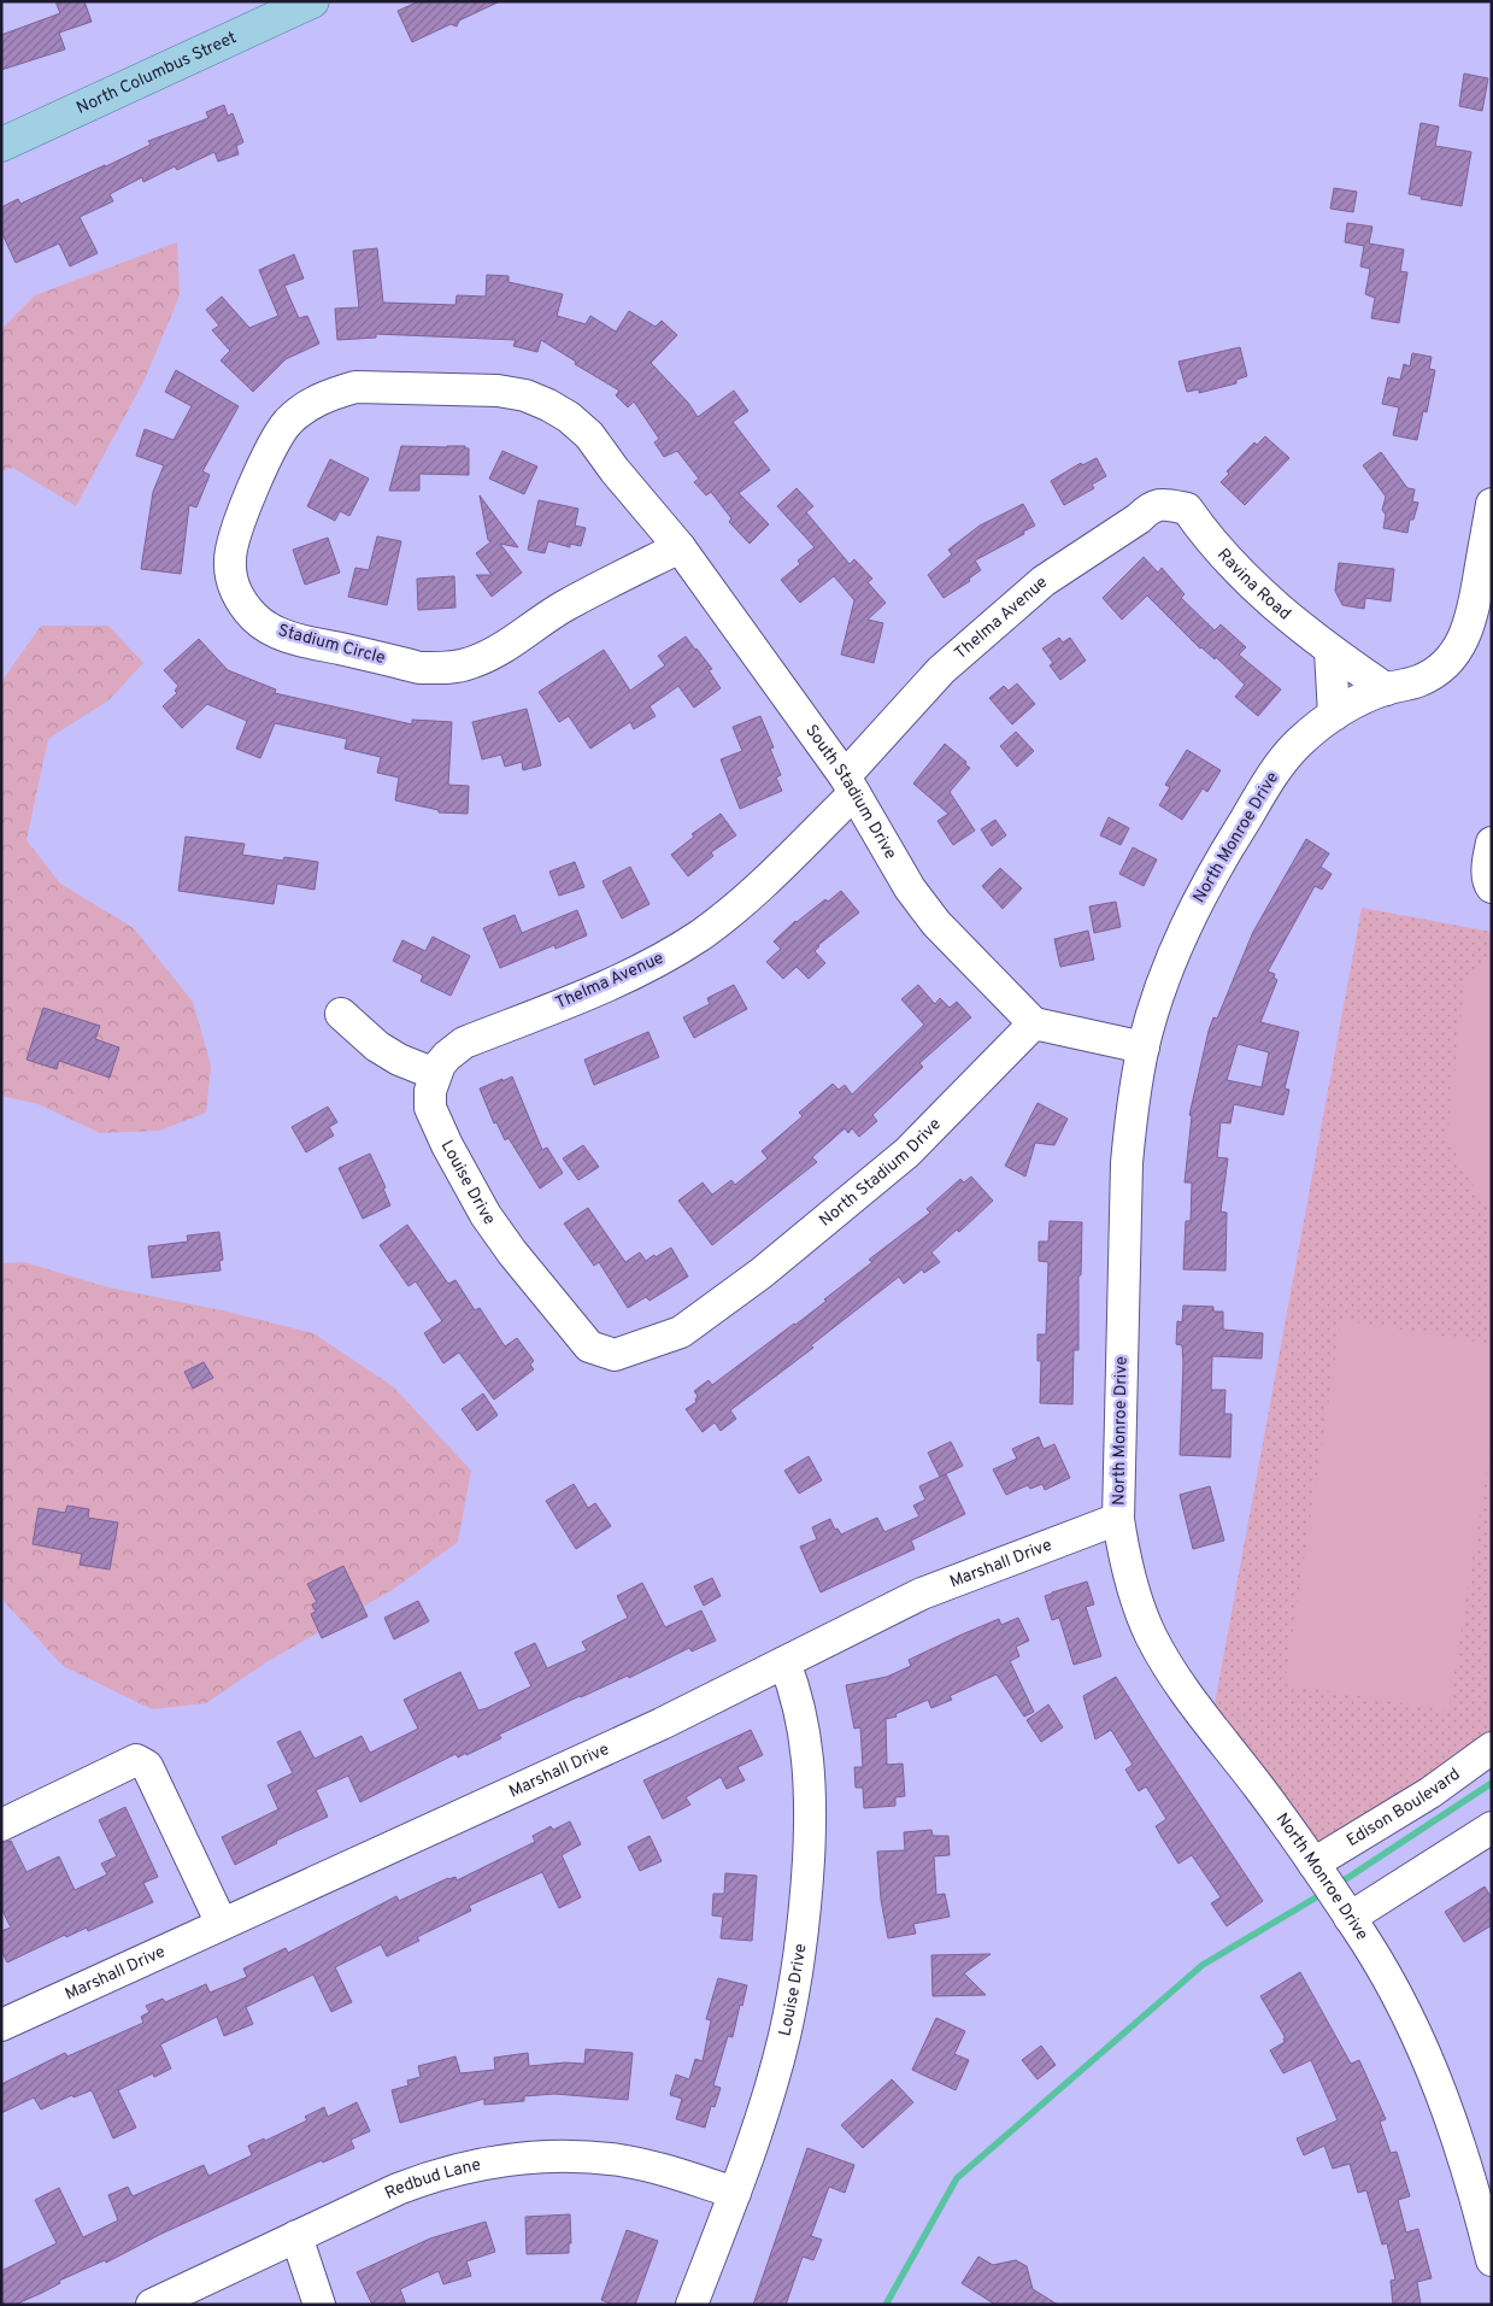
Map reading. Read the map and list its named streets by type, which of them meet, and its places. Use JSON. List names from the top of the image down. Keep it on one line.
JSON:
{"streets":{"main road":["North Columbus Street"],"street":["Ravina Road","Thelma Avenue","Stadium Circle","South Stadium Drive","North Monroe Drive","North Stadium Drive","Louise Drive","Marshall Drive","Edison Boulevard","Redbud Lane"]},"crossings":[["Ravina Road","Thelma Avenue"],["Ravina Road","North Monroe Drive"],["Thelma Avenue","South Stadium Drive"],["Thelma Avenue","Louise Drive"],["Stadium Circle","South Stadium Drive"],["South Stadium Drive","North Stadium Drive"],["North Monroe Drive","Marshall Drive"],["North Monroe Drive","Edison Boulevard"],["North Stadium Drive","Louise Drive"],["Louise Drive","Marshall Drive"],["Louise Drive","Redbud Lane"]]}
